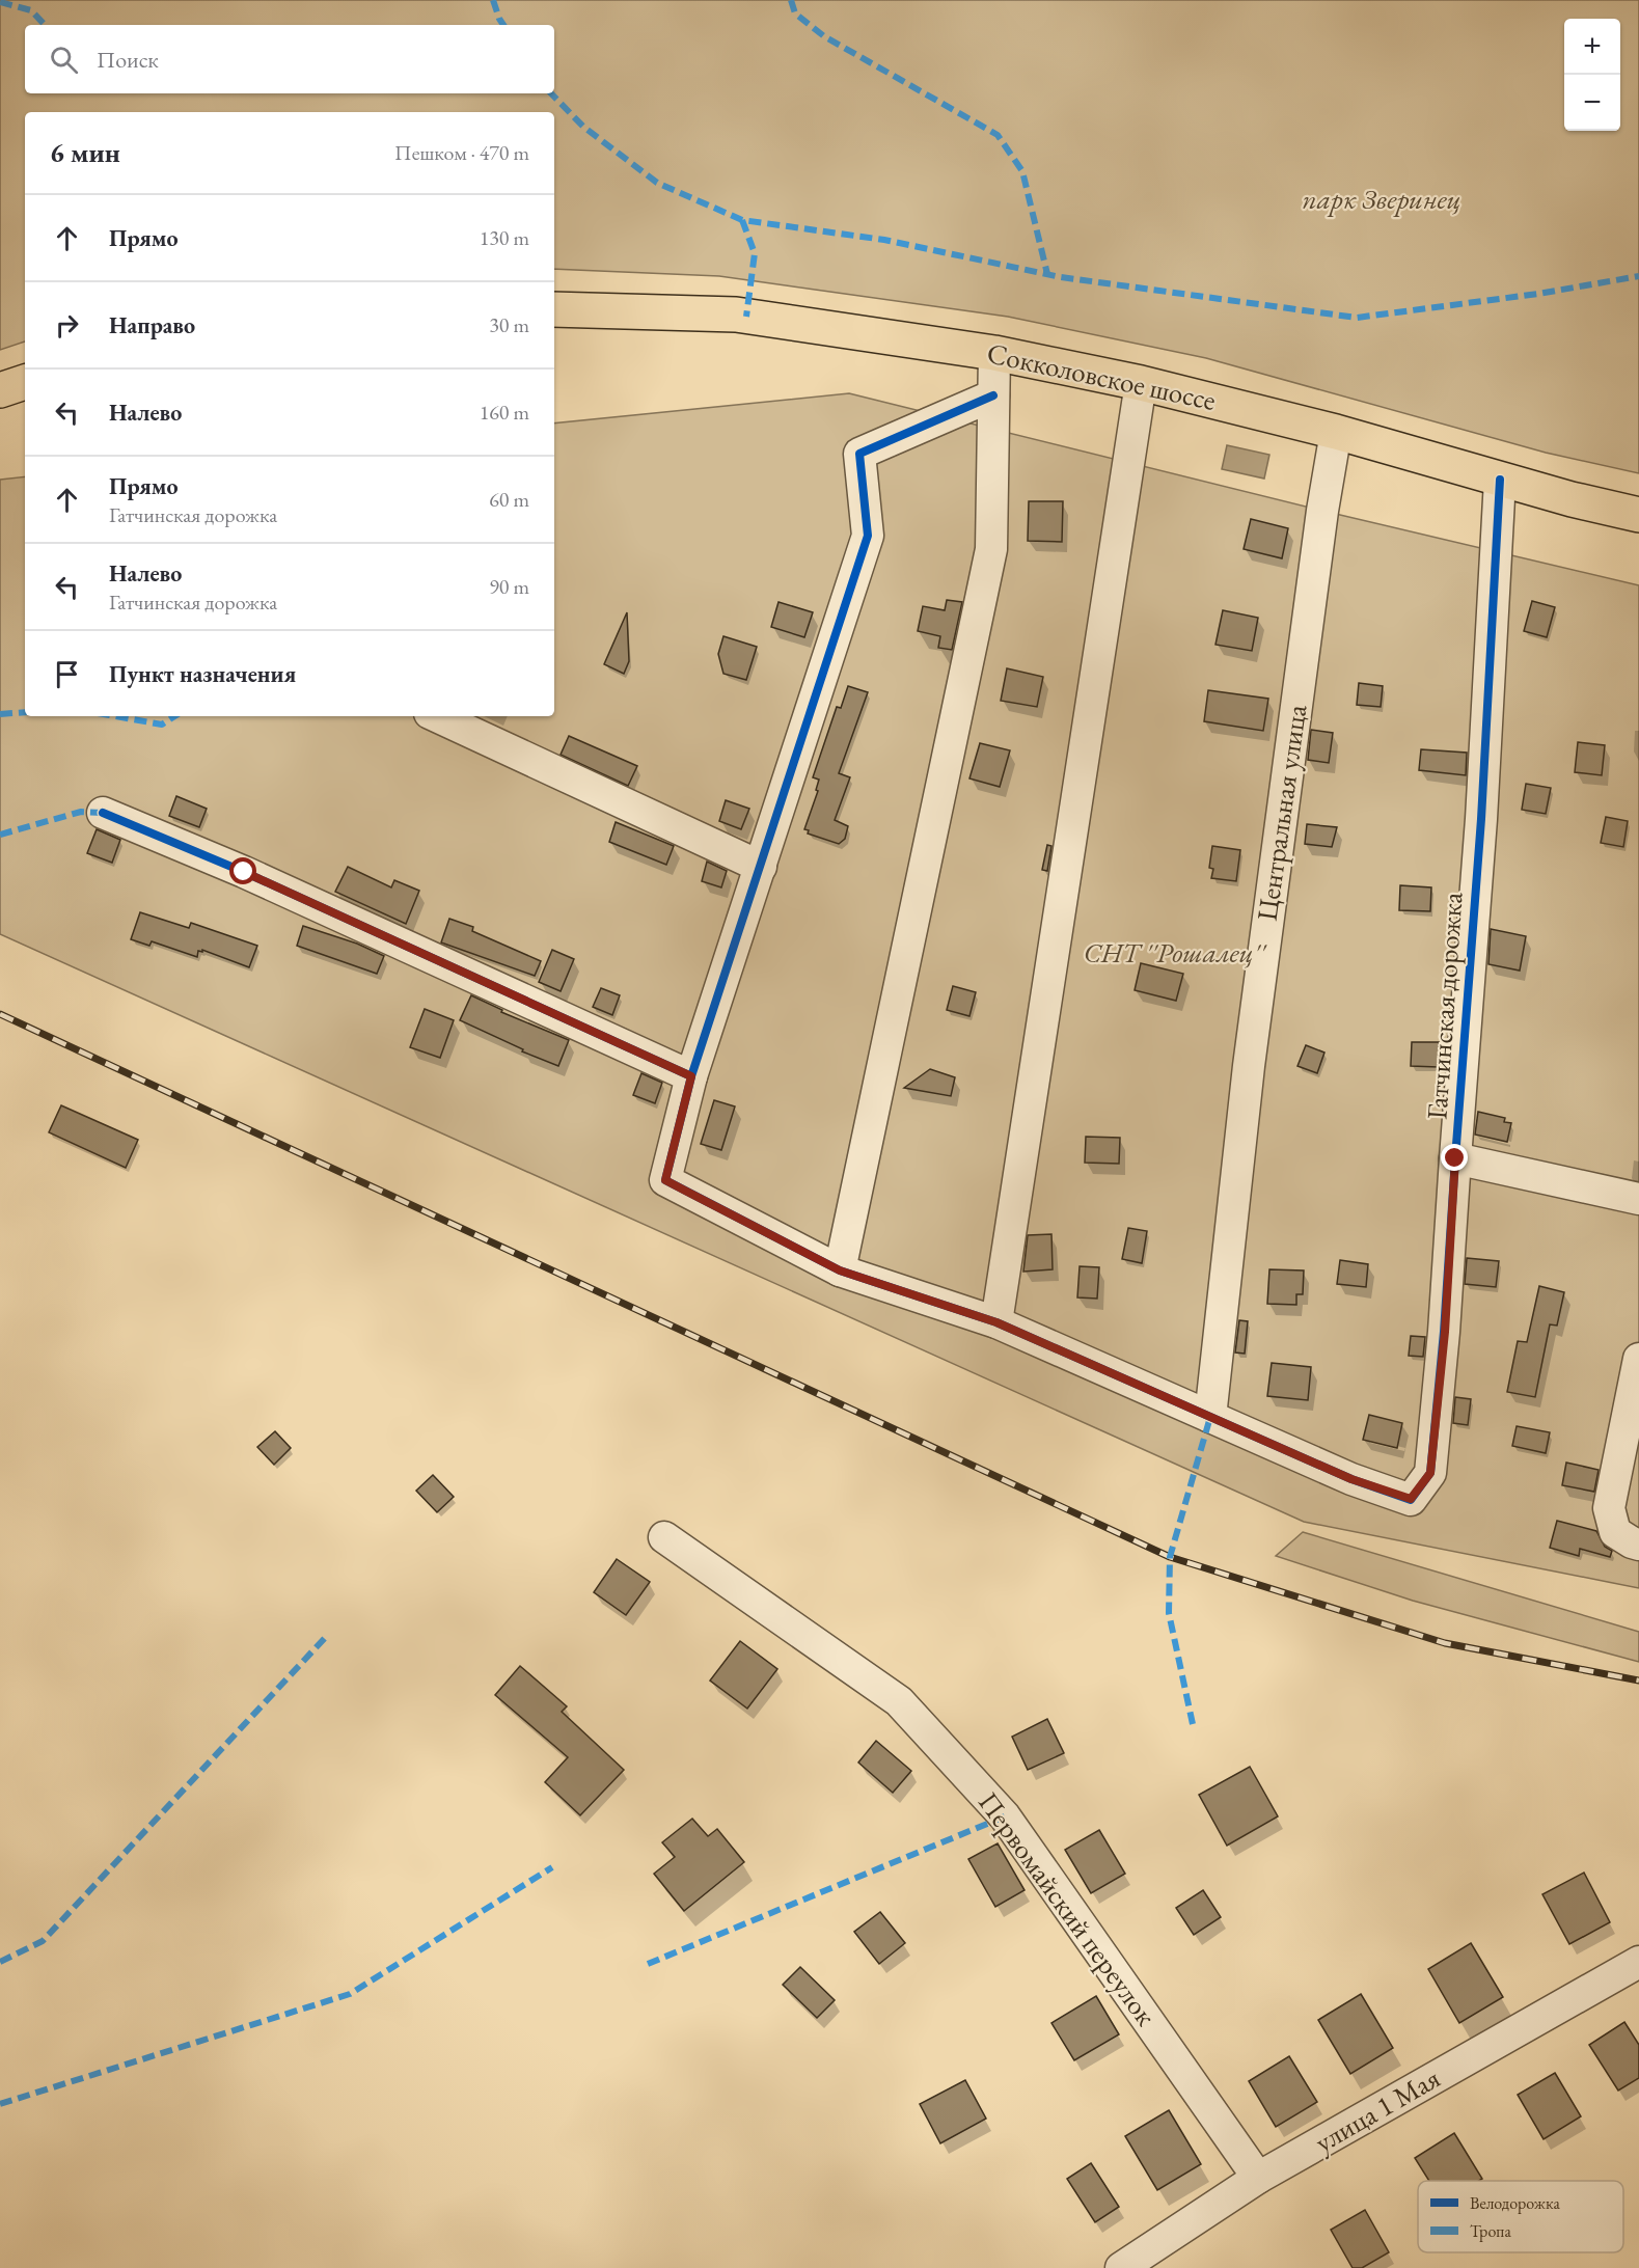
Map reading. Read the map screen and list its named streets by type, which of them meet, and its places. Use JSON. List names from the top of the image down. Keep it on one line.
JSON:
{"streets":{"main road":["Сокколовское шоссе"],"street":["Центральная улица","Гатчинская дорожка","Первомайский переулок","улица 1 Мая"]},"crossings":[["Сокколовское шоссе","Центральная улица"],["Сокколовское шоссе","Гатчинская дорожка"],["Центральная улица","Гатчинская дорожка"],["Первомайский переулок","улица 1 Мая"]],"parks":["парк Зверинец","СНТ ''Рошалец''"],"legend":["Велодорожка","Тропа"],"page":{"map_buttons":["+","−"],"search":"Поиск","heading":["6 мин","Пешком · 470 m"],"list":[["Прямо","130 m"],["Направо","30 m"],["Налево","160 m"],["Прямо","Гатчинская дорожка","60 m"],["Налево","Гатчинская дорожка","90 m"],"Пункт назначения"]}}
